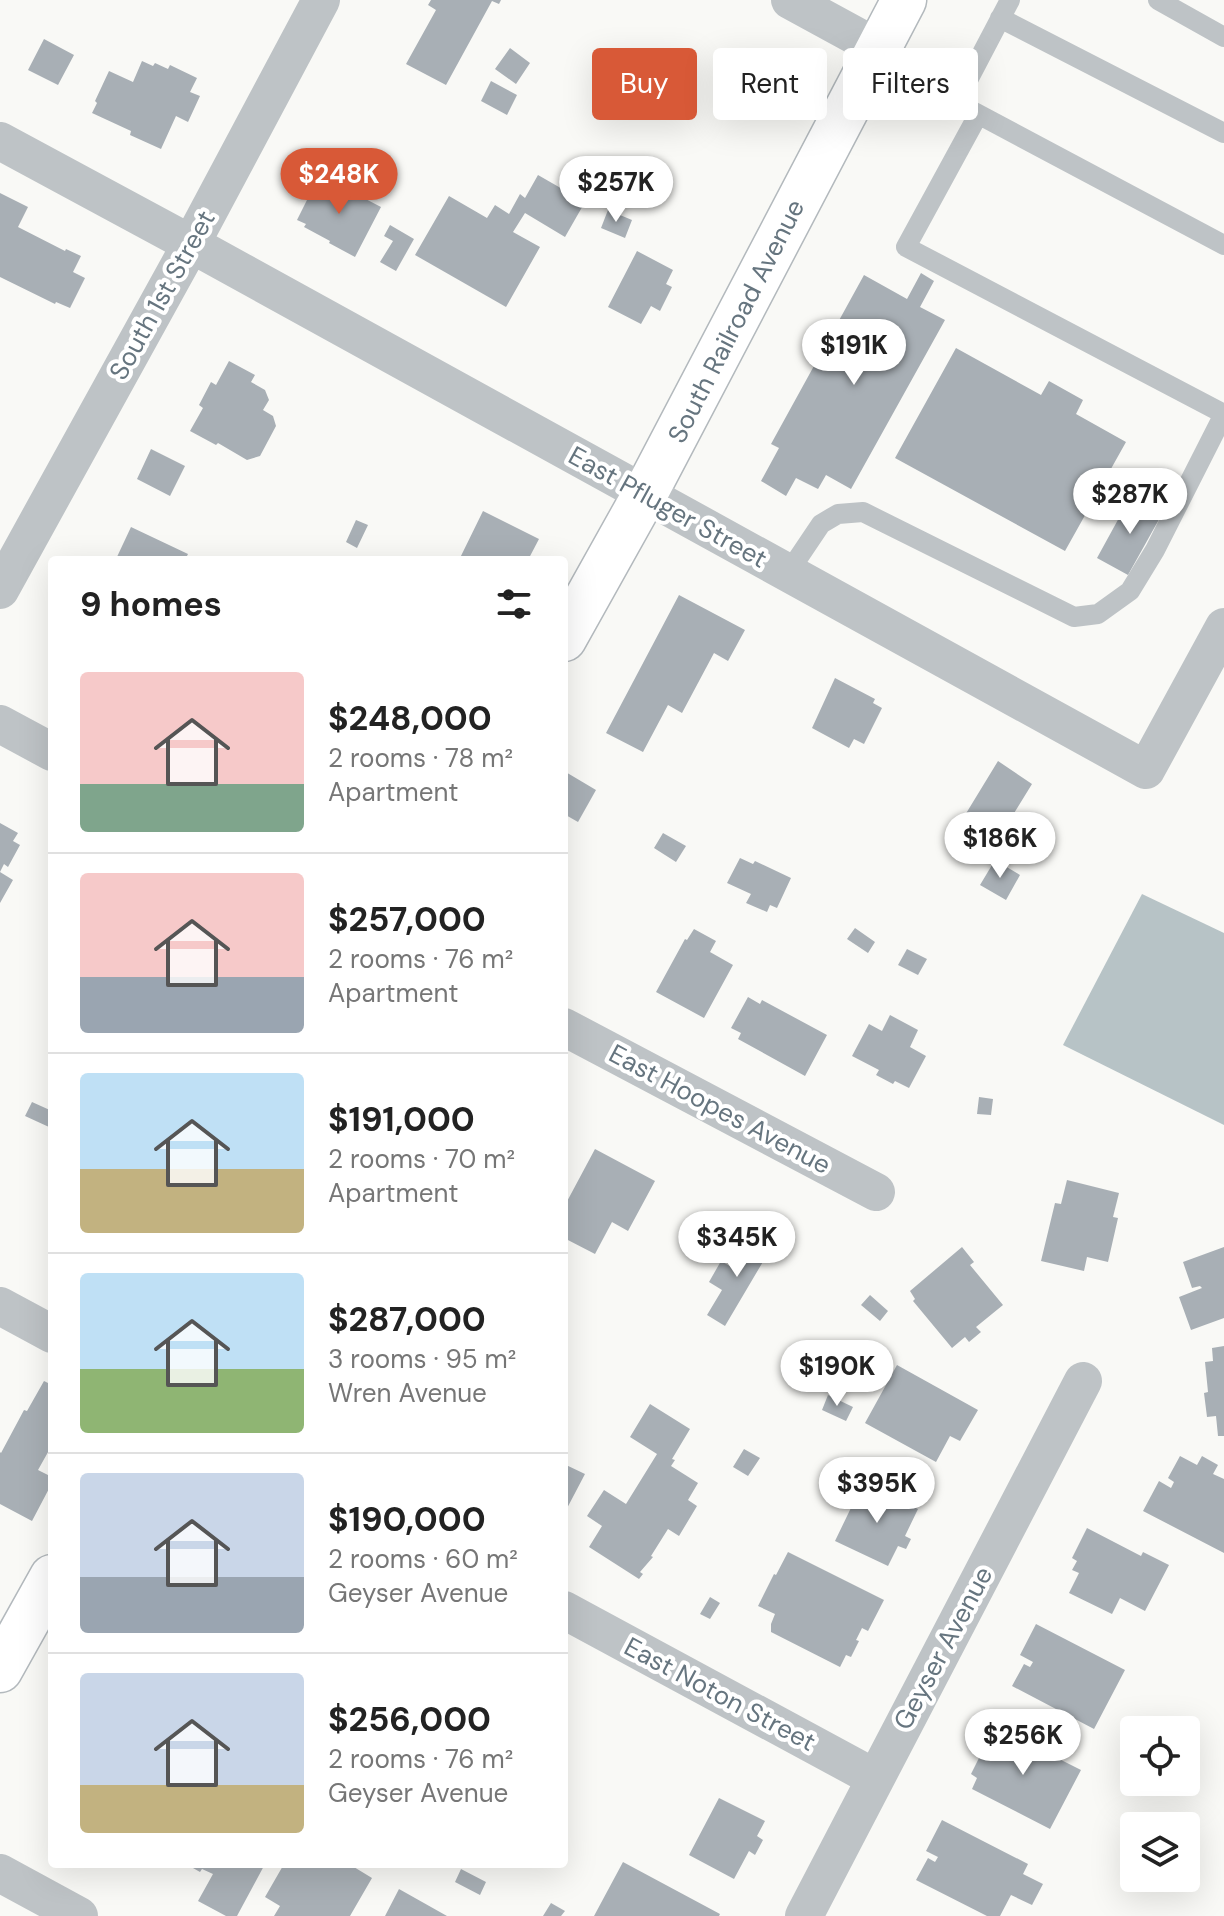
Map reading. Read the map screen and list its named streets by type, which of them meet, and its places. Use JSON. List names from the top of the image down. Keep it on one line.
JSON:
{"streets":{"street":["South 1st Street","South Railroad Avenue","East Pfluger Street","East Hoopes Avenue","Geyser Avenue","East Noton Street"]},"crossings":[["South 1st Street","East Pfluger Street"],["South Railroad Avenue","East Pfluger Street"],["Geyser Avenue","East Noton Street"]],"page":{"chip":["Buy","Rent","Filters"],"price":["$248K","$257K","$191K","$287K","$186K","$345K","$190K","$395K","$256K"],"heading":"9 homes","list":[{"name":"$248,000","note":"2 rooms · 78 m² · Apartment"},{"name":"$257,000","note":"2 rooms · 76 m² · Apartment"},{"name":"$191,000","note":"2 rooms · 70 m² · Apartment"},{"name":"$287,000","note":"3 rooms · 95 m² · Wren Avenue"},{"name":"$190,000","note":"2 rooms · 60 m² · Geyser Avenue"},{"name":"$256,000","note":"2 rooms · 76 m² · Geyser Avenue"}]}}
